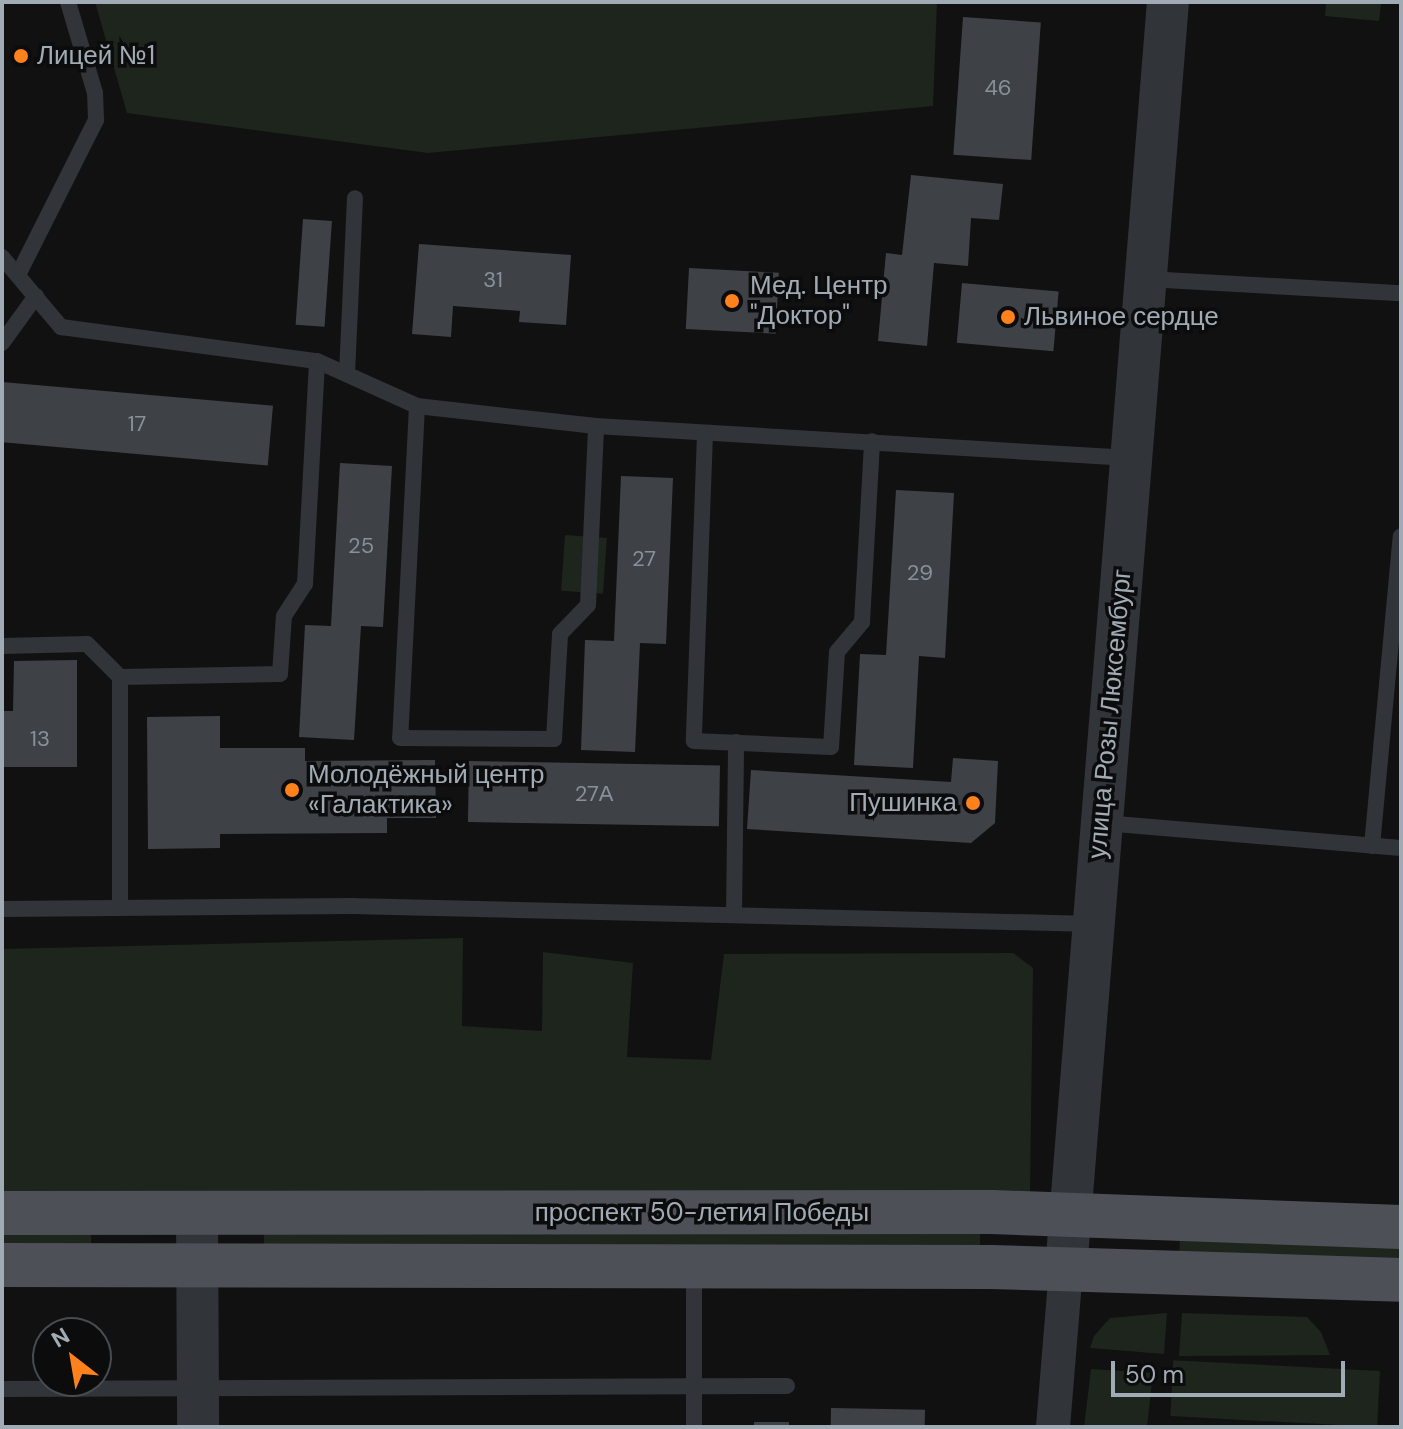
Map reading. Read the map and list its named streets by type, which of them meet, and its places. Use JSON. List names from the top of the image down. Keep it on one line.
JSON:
{"streets":{"main road":["проспект 50-летия Победы"],"street":["улица Розы Люксембург"]},"crossings":[["улица Розы Люксембург","проспект 50-летия Победы"]],"places":["Лицей №1","Мед. Центр \"Доктор\"","Львиное сердце","Молодёжный центр «Галактика»","Пушинка"],"house_numbers":["46","31","17","25","27","29","13","27А"],"scale_bar":"50 m","north":"top left"}
